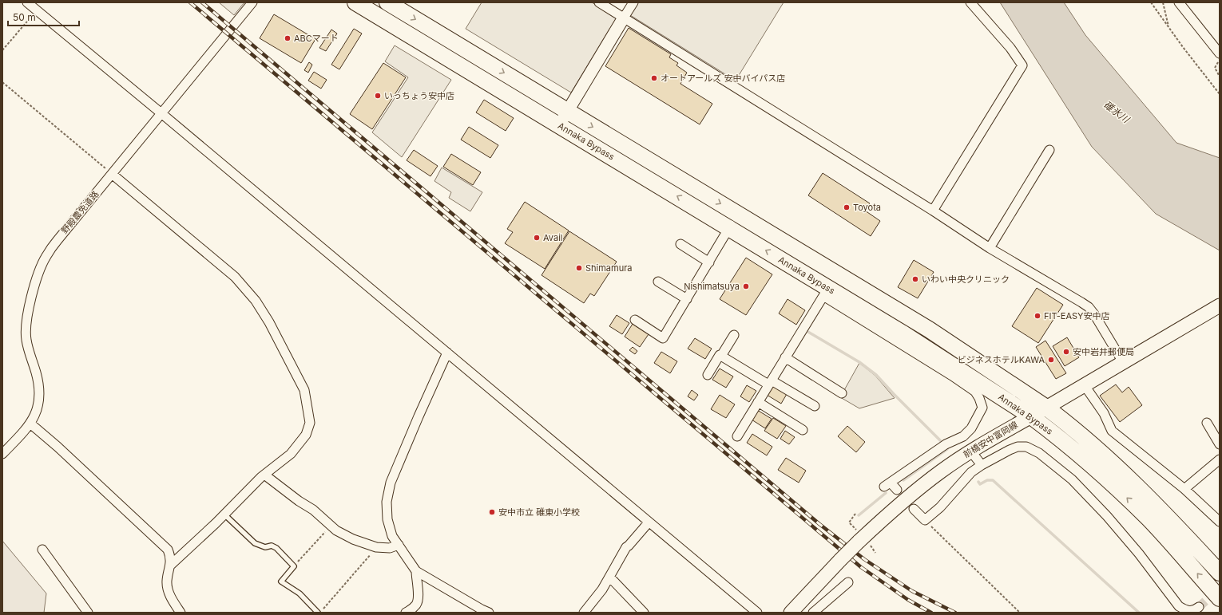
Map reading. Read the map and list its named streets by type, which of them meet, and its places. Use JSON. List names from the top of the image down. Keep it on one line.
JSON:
{"streets":{"highway":["Annaka Bypass"],"main road":["前橋安中富岡線"],"street":["野殿農免道路"]},"crossings":[["Annaka Bypass","前橋安中富岡線"]],"water":["碓氷川"],"places":["ABCマート","オートアールズ 安中バイパス店","いっちょう安中店","Toyota","Avail","Shimamura","いわい中央クリニック","Nishimatsuya","FIT-EASY安中店","安中岩井郵便局","ビジネスホテルKAWA","安中市立 碓東小学校"],"scale_bar":"50 m"}
